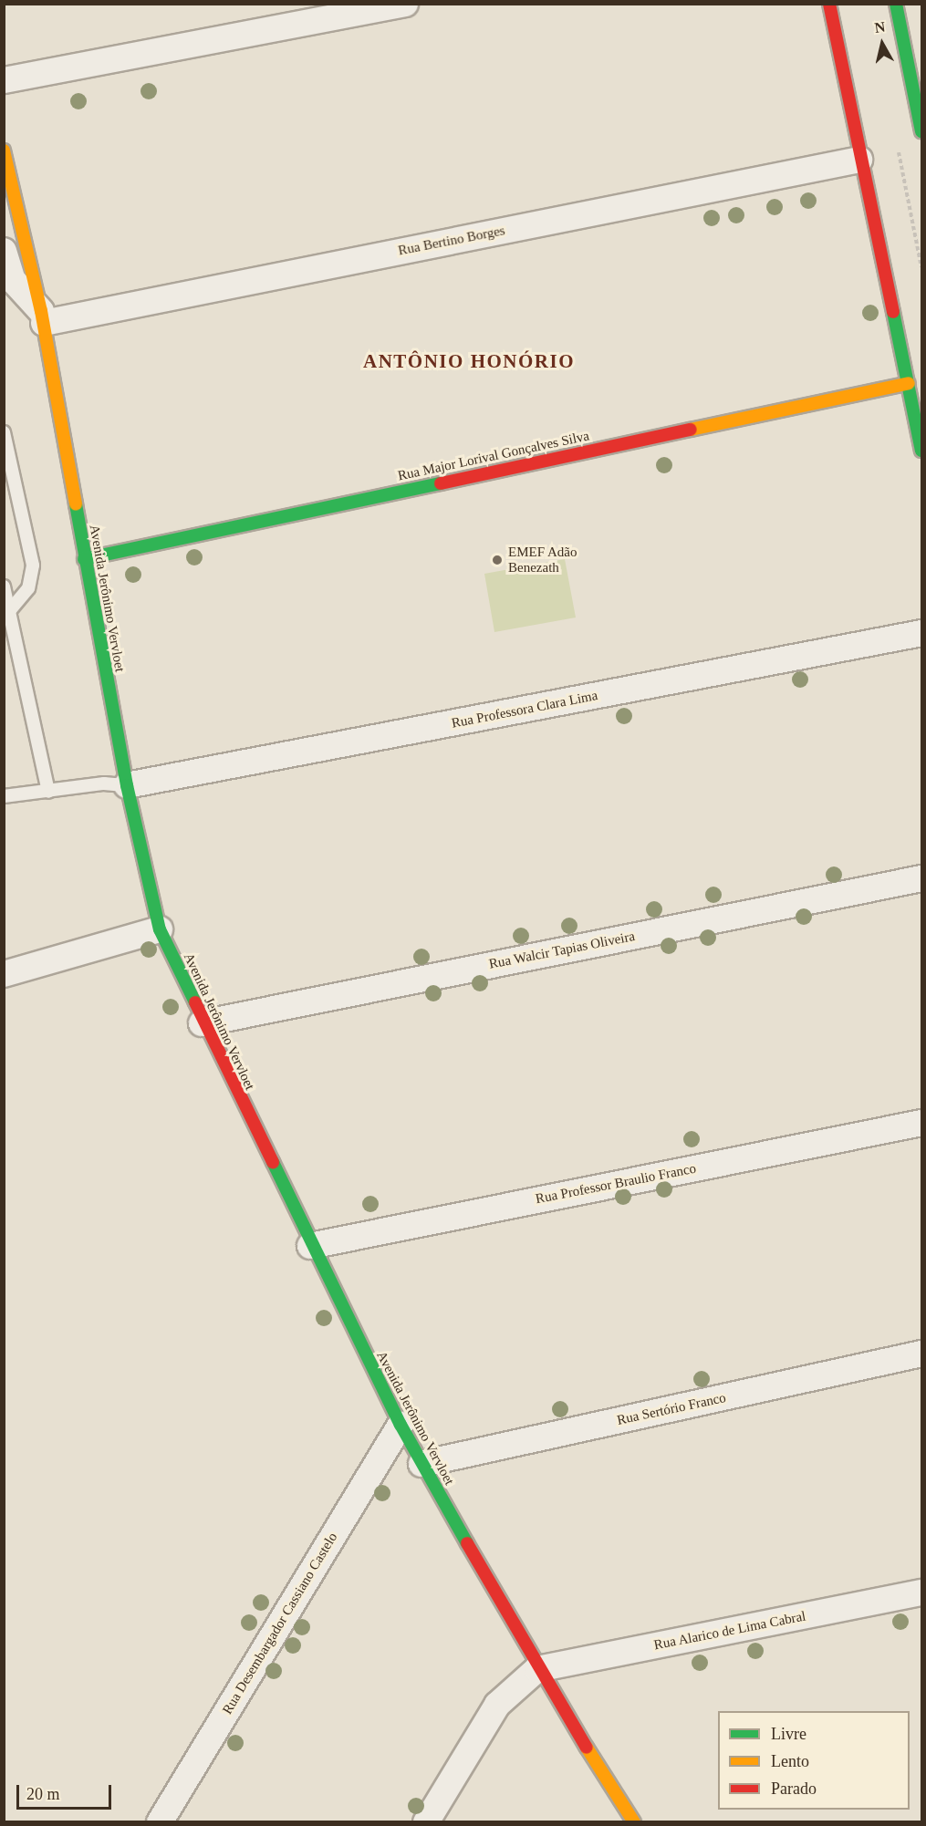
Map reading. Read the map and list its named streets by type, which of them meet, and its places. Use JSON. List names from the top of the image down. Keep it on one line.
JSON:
{"streets":{"street":["Rua Bertino Borges","Rua Major Lorival Gonçalves Silva","Avenida Jerônimo Vervloet","Rua Professora Clara Lima","Rua Walcir Tapias Oliveira","Rua Professor Braulio Franco","Rua Sertório Franco","Rua Desembargador Cassiano Castelo","Rua Alarico de Lima Cabral"]},"crossings":[["Rua Bertino Borges","Avenida Jerônimo Vervloet"],["Rua Major Lorival Gonçalves Silva","Avenida Jerônimo Vervloet"],["Avenida Jerônimo Vervloet","Rua Professora Clara Lima"],["Avenida Jerônimo Vervloet","Rua Walcir Tapias Oliveira"],["Avenida Jerônimo Vervloet","Rua Professor Braulio Franco"],["Avenida Jerônimo Vervloet","Rua Sertório Franco"],["Avenida Jerônimo Vervloet","Rua Desembargador Cassiano Castelo"],["Avenida Jerônimo Vervloet","Rua Alarico de Lima Cabral"]],"districts":["ANTÔNIO HONÓRIO"],"places":["EMEF Adão Benezath"],"legend":["Livre","Lento","Parado"],"scale_bar":"20 m","north":"top"}
